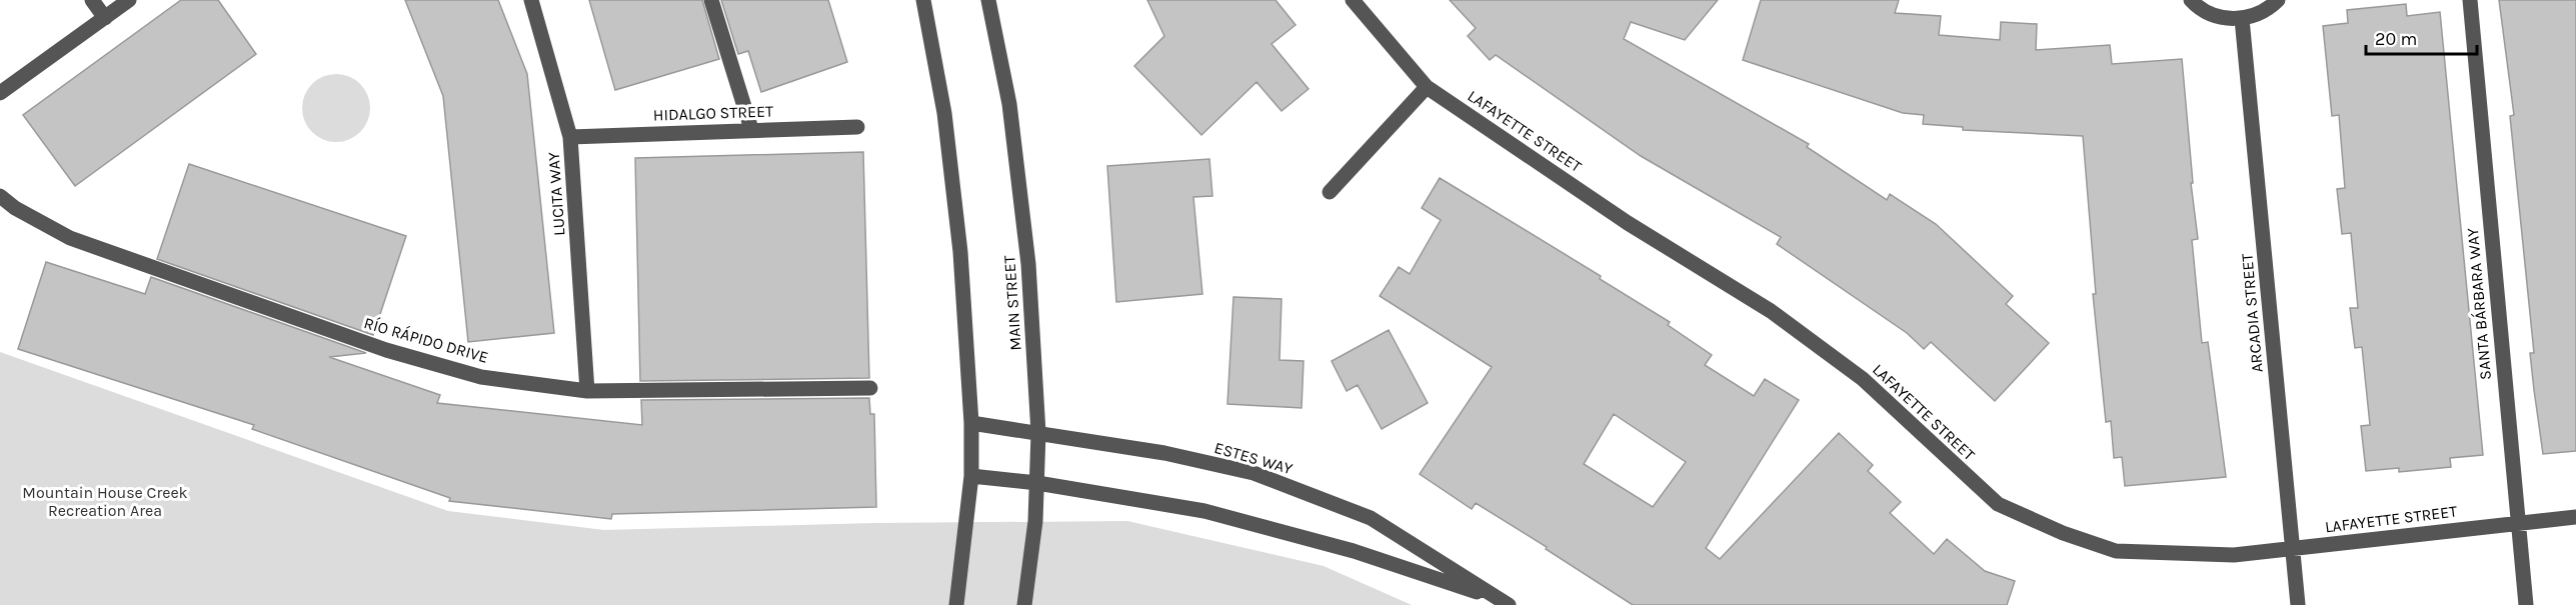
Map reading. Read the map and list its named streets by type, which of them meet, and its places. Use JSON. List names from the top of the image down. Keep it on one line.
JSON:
{"streets":{"street":["HIDALGO STREET","LAFAYETTE STREET","LUCITA WAY","MAIN STREET","SANTA BÁRBARA WAY","ARCADIA STREET","RÍO RÁPIDO DRIVE","ESTES WAY"]},"crossings":[["HIDALGO STREET","LUCITA WAY"],["LAFAYETTE STREET","SANTA BÁRBARA WAY"],["LAFAYETTE STREET","ARCADIA STREET"],["LUCITA WAY","RÍO RÁPIDO DRIVE"],["MAIN STREET","ESTES WAY"]],"parks":["Mountain House Creek Recreation Area"],"scale_bar":"20 m"}
